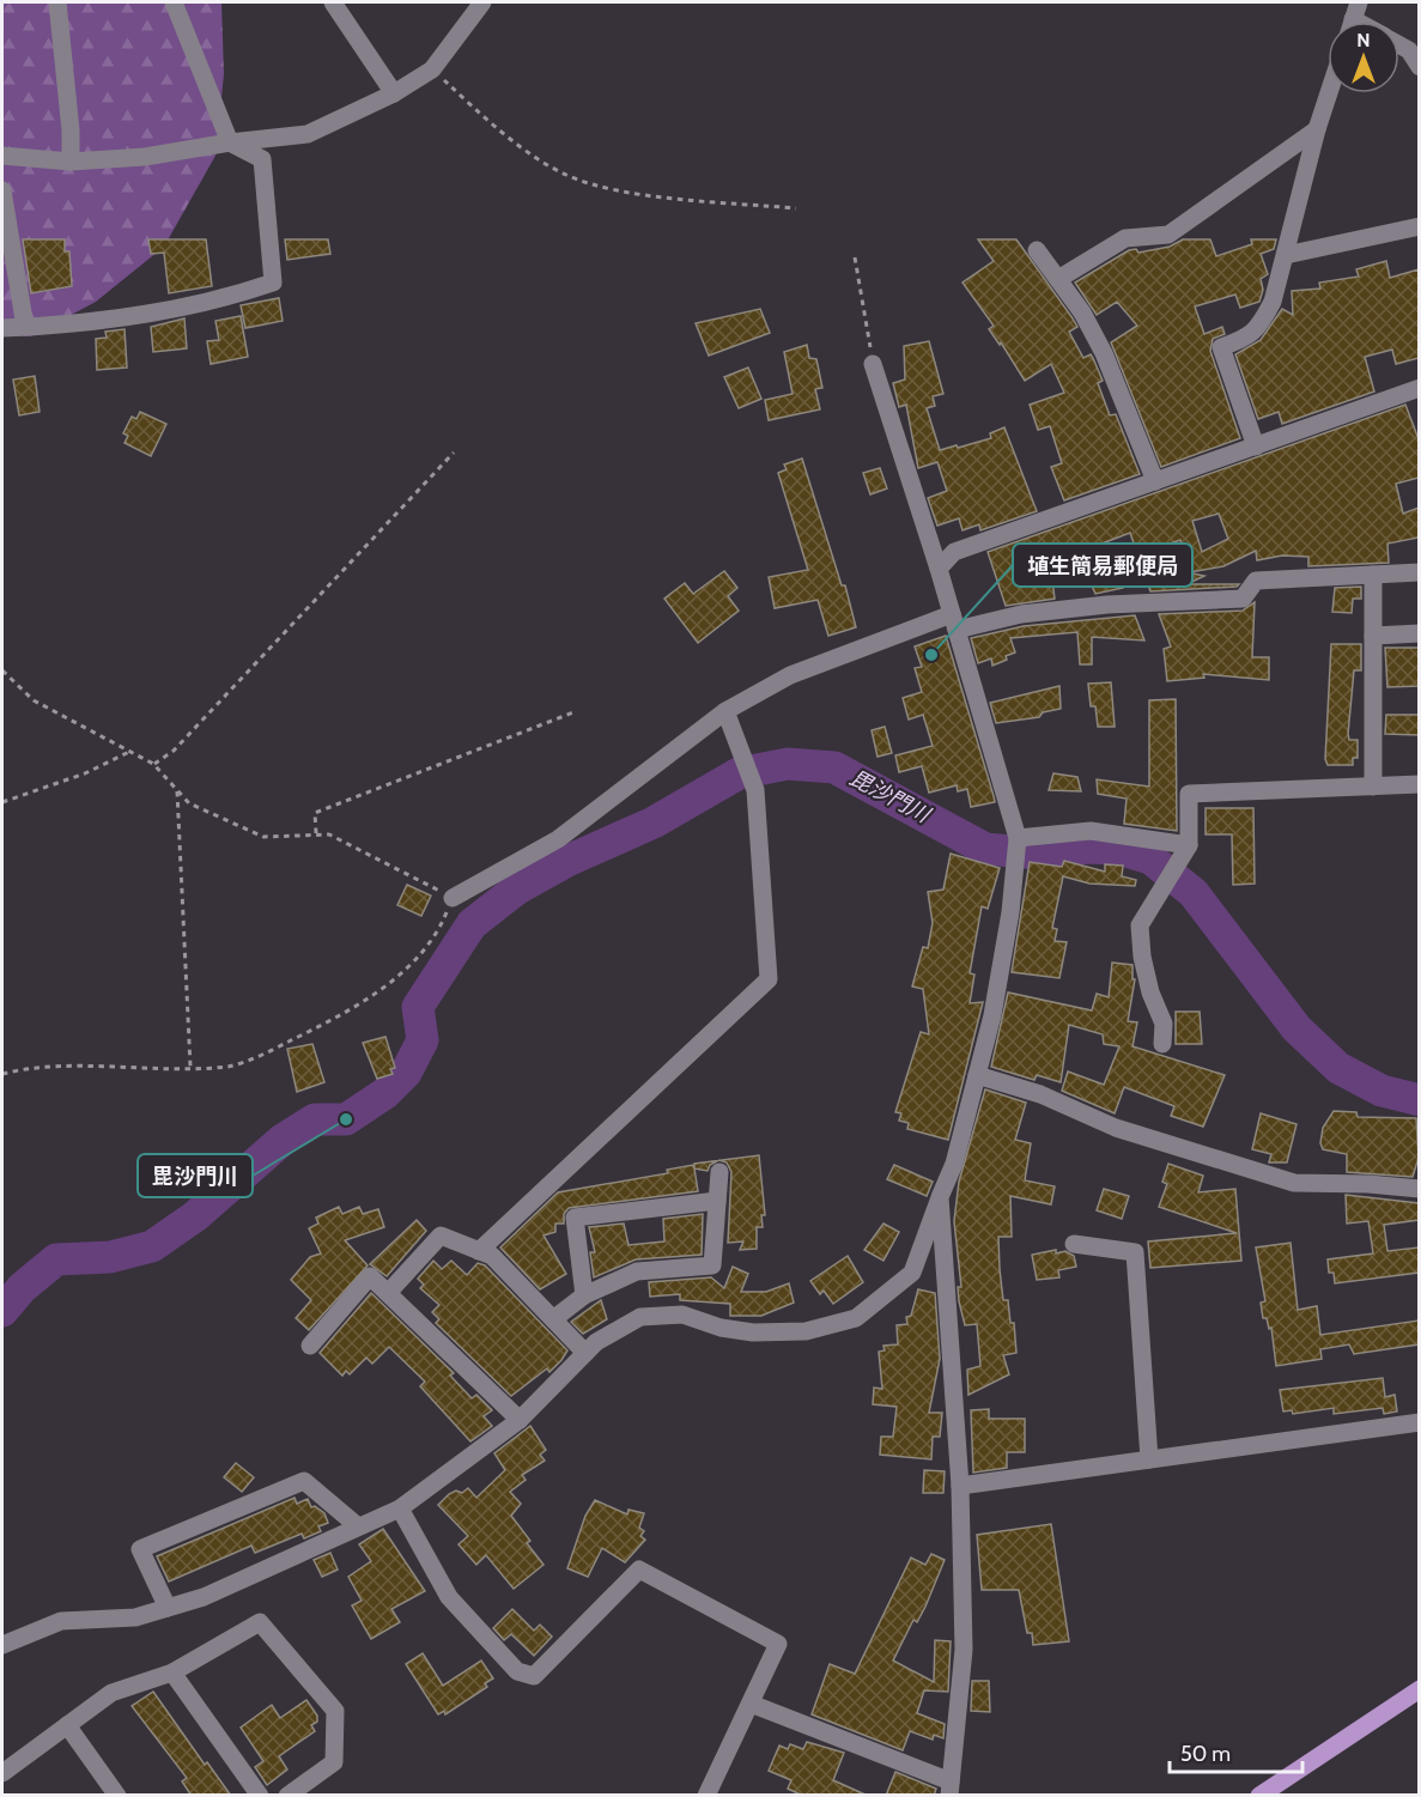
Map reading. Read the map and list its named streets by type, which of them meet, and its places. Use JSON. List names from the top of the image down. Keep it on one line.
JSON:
{"water":["毘沙門川"],"places":["埴生簡易郵便局","毘沙門川"],"scale_bar":"50 m","north":"top"}
